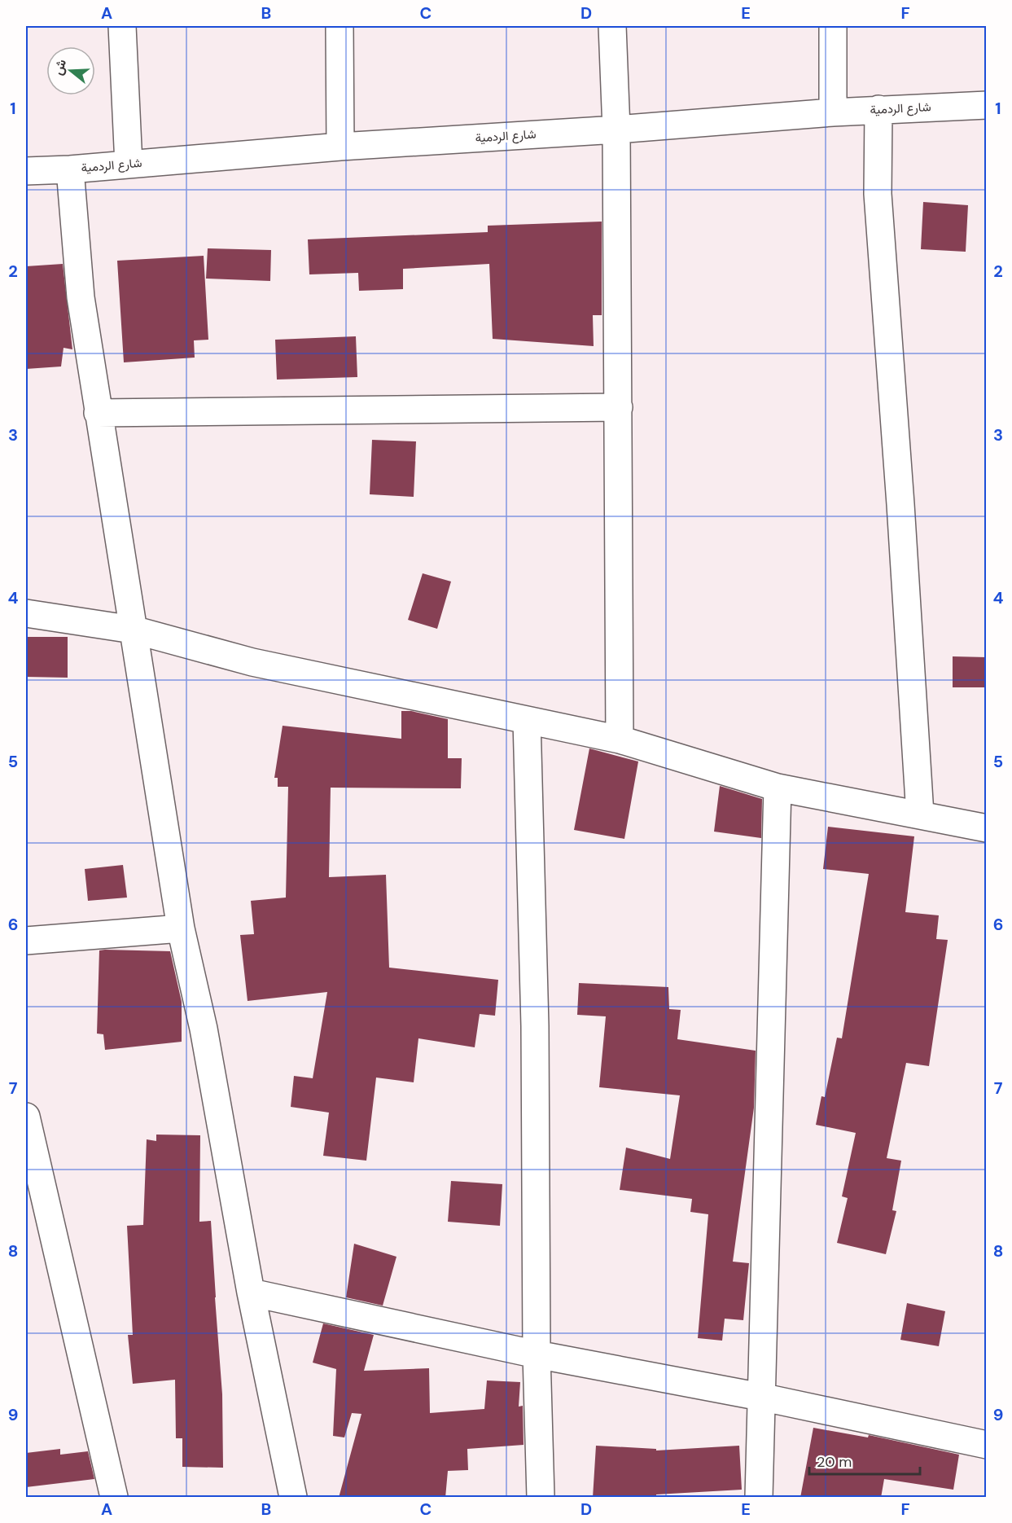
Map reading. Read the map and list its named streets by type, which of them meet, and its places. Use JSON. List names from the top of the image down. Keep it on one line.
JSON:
{"streets":{"street":["شارع الردمية"]},"scale_bar":"20 m","north":"left","grid":{"columns":["A","B","C","D","E","F"],"rows":["1","2","3","4","5","6","7","8","9"]}}
